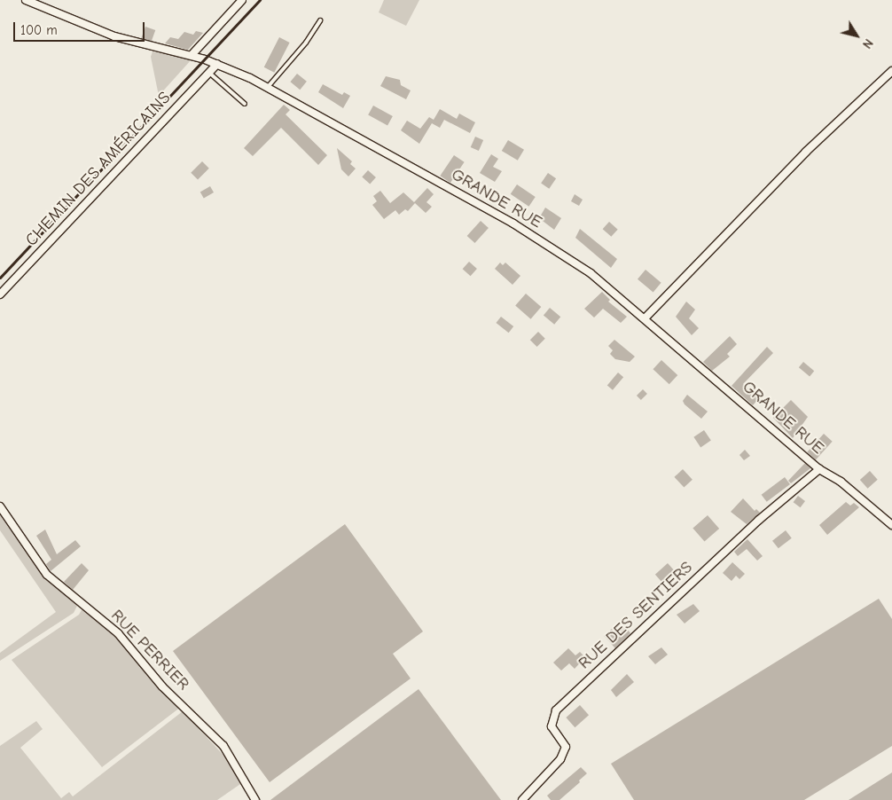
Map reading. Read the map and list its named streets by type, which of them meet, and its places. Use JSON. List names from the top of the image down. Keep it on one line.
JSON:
{"streets":{"street":["CHEMIN DES AMÉRICAINS","GRANDE RUE","RUE DES SENTIERS","RUE PERRIER"]},"crossings":[["CHEMIN DES AMÉRICAINS","GRANDE RUE"],["GRANDE RUE","RUE DES SENTIERS"]],"scale_bar":"100 m","north":"bottom right"}
